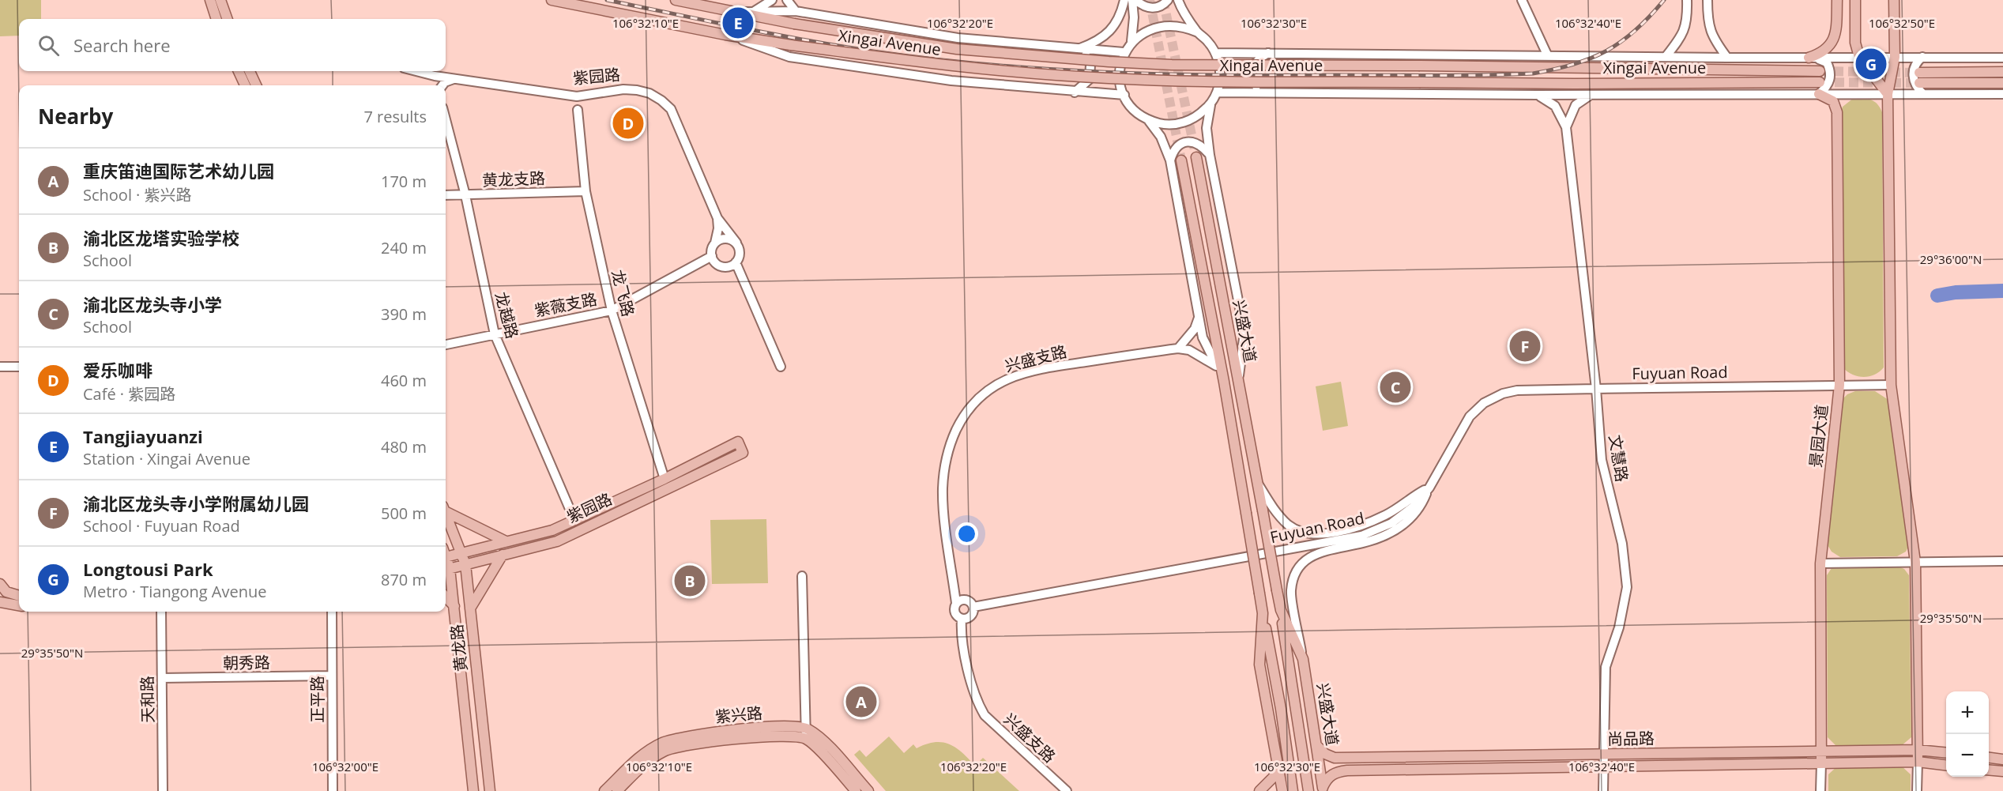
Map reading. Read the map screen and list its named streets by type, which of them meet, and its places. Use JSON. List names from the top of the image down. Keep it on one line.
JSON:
{"streets":{"main road":["Xingai Avenue","紫园路","兴盛大道","景园大道","黄龙路","紫兴路","尚品路"],"street":["黄龙支路","龙飞路","紫薇支路","龙越路","兴盛支路","Fuyuan Road","文慧路","朝秀路","天和路","正平路"]},"crossings":[["Xingai Avenue","景园大道"],["紫园路","龙飞路"],["紫园路","龙越路"],["紫园路","黄龙路"],["黄龙支路","龙飞路"],["黄龙支路","龙越路"],["龙飞路","紫薇支路"],["紫薇支路","龙越路"],["兴盛大道","尚品路"],["兴盛支路","Fuyuan Road"],["Fuyuan Road","景园大道"],["Fuyuan Road","文慧路"],["景园大道","尚品路"],["文慧路","尚品路"],["朝秀路","天和路"],["朝秀路","正平路"]],"page":{"pins":["E","G","D","F","C","B","A"],"search":"Search here","heading":["Nearby","7 results"],"list":[{"mark":"A","name":"重庆笛迪国际艺术幼儿园","note":"School · 紫兴路","value":"170 m"},{"mark":"B","name":"渝北区龙塔实验学校","note":"School","value":"240 m"},{"mark":"C","name":"渝北区龙头寺小学","note":"School","value":"390 m"},{"mark":"D","name":"爱乐咖啡","note":"Café · 紫园路","value":"460 m"},{"mark":"E","name":"Tangjiayuanzi","note":"Station · Xingai Avenue","value":"480 m"},{"mark":"F","name":"渝北区龙头寺小学附属幼儿园","note":"School · Fuyuan Road","value":"500 m"},{"mark":"G","name":"Longtousi Park","note":"Metro · Tiangong Avenue","value":"870 m"}],"map_buttons":["+","−"]},"coordinates":["106°32'10\"E","106°32'20\"E","106°32'30\"E","106°32'40\"E","106°32'50\"E","29°36'00\"N","29°35'50\"N","106°32'00\"E"]}
